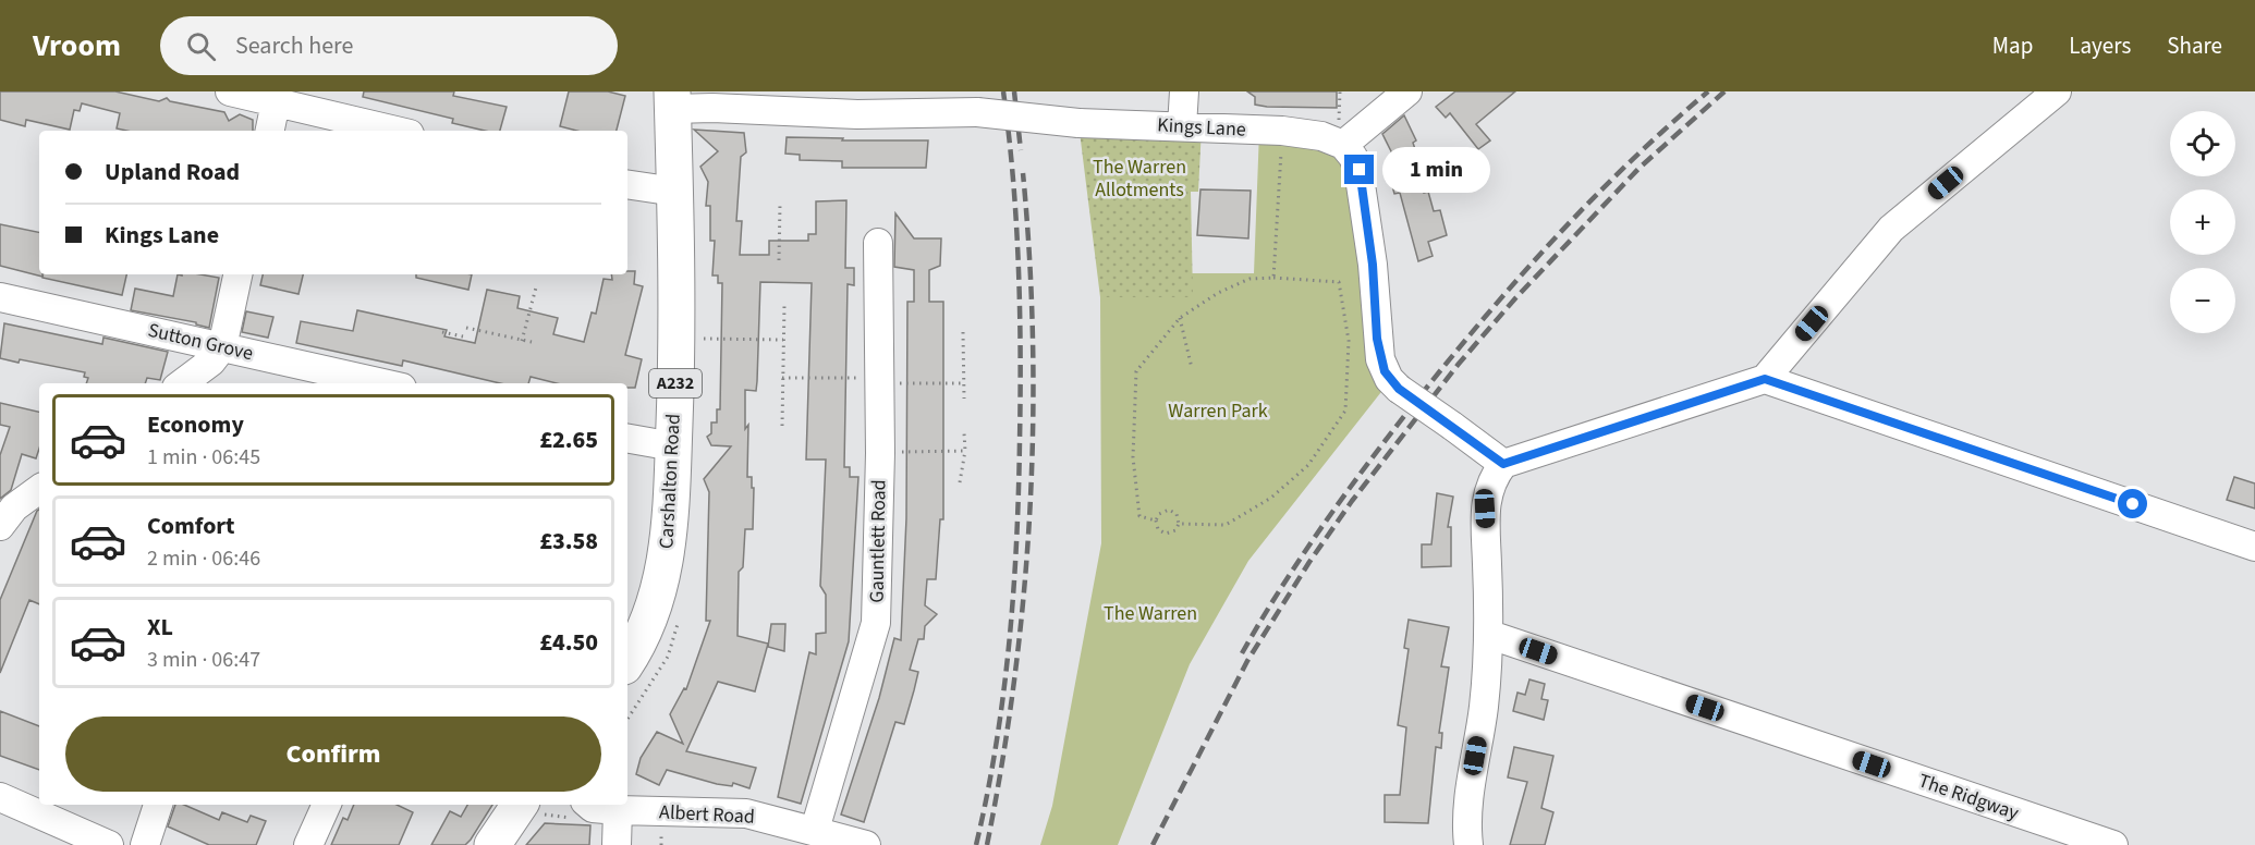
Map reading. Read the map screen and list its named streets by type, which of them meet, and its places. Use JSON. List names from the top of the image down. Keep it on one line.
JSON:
{"streets":{"highway":["A232","Carshalton Road"],"street":["Kings Lane","Sutton Grove","Gauntlett Road","The Ridgway","Albert Road"]},"crossings":[["Kings Lane","Carshalton Road"],["Gauntlett Road","Albert Road"]],"parks":["The Warren Allotments","Warren Park","The Warren"],"page":{"header":"Vroom","search":"Search here","nav":["Map","Layers","Share"],"map_buttons":["+","−"],"banner":["Upland Road","Kings Lane"],"bubble":"1 min","list":[{"name":"Economy","note":"1 min · 06:45","value":"£2.65"},{"name":"Comfort","note":"2 min · 06:46","value":"£3.58"},{"name":"XL","note":"3 min · 06:47","value":"£4.50"}],"buttons":"Confirm"}}
